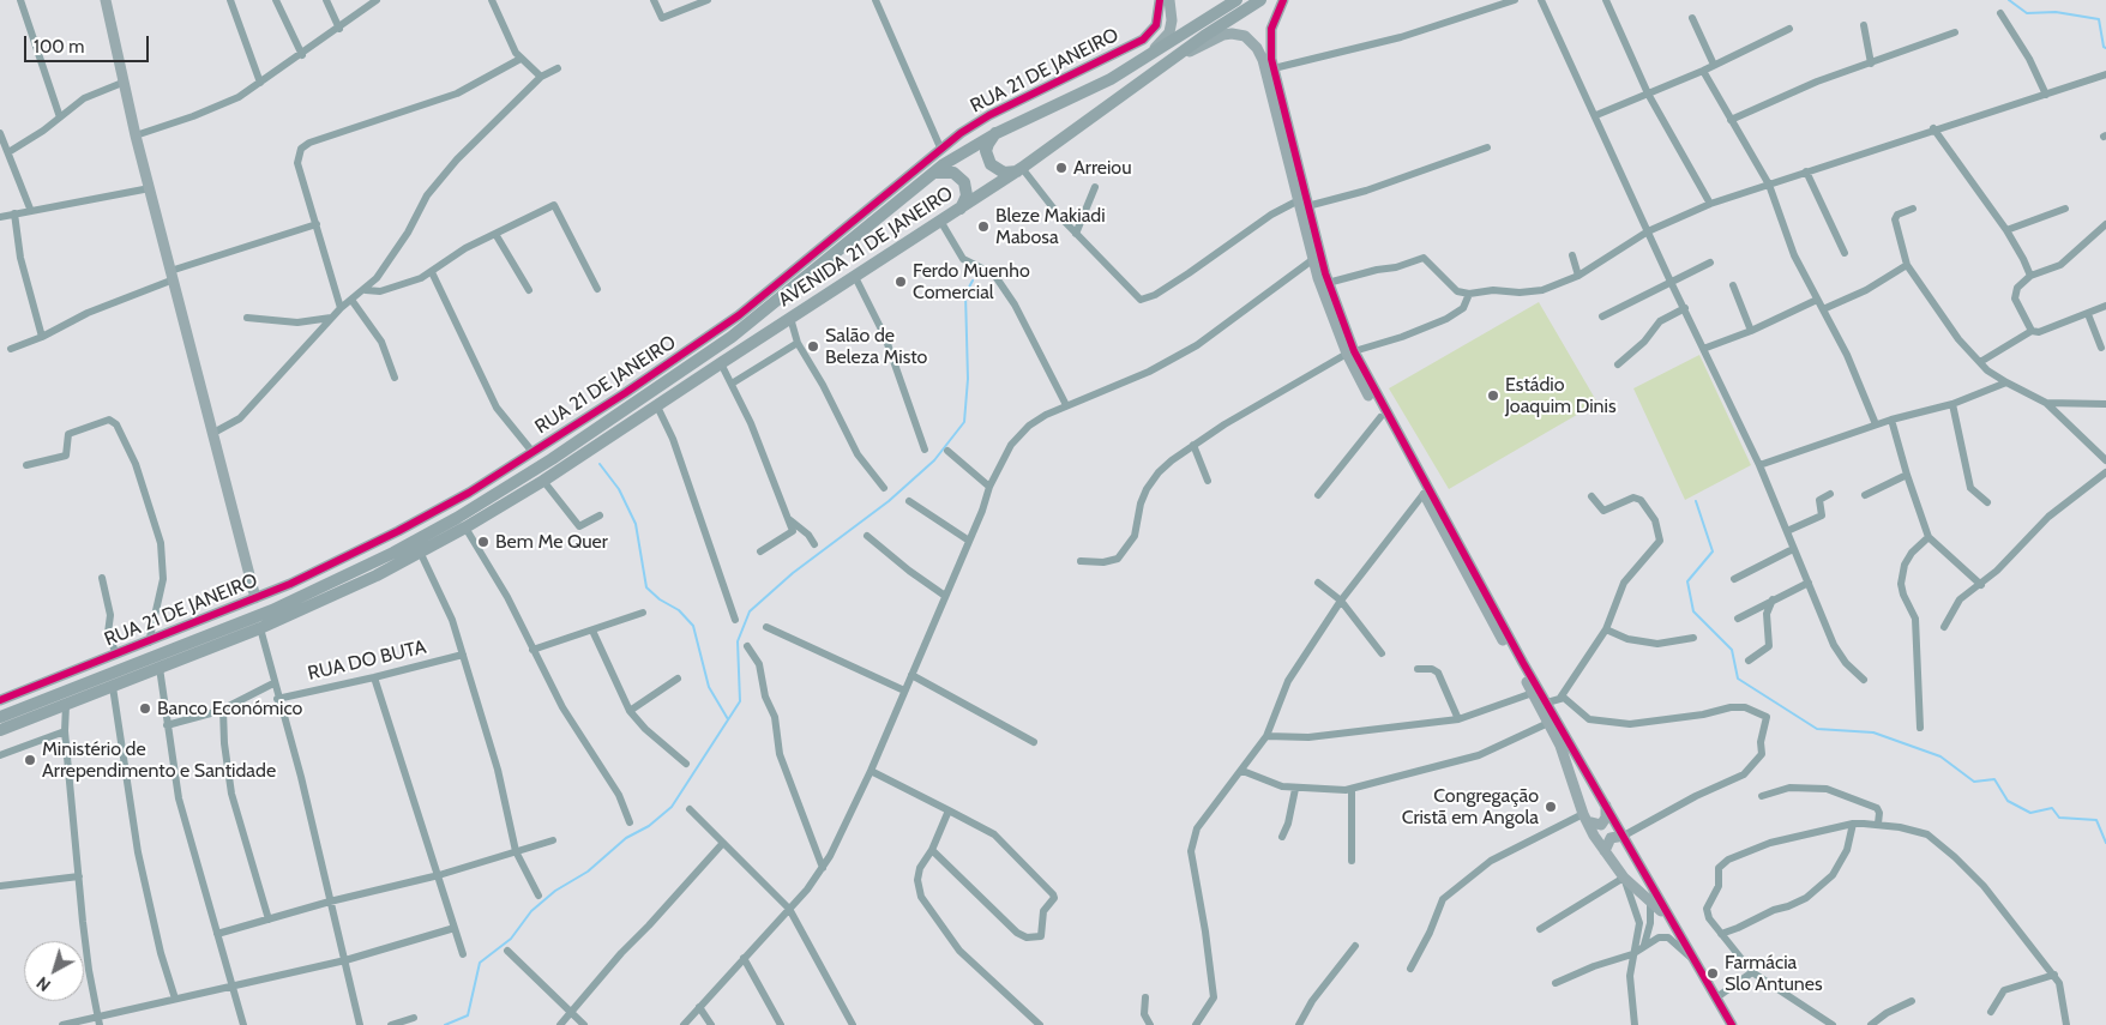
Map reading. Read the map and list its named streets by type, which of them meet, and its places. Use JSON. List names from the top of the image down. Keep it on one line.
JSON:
{"streets":{"main road":["RUA 21 DE JANEIRO","AVENIDA 21 DE JANEIRO"],"street":["RUA DO BUTA"]},"crossings":[["RUA 21 DE JANEIRO","AVENIDA 21 DE JANEIRO"]],"places":["Arreiou","Bleze Makiadi Mabosa","Ferdo Muenho Comercial","Salão de Beleza Misto","Estádio Joaquim Dinis","Bem Me Quer","Banco Económico","Ministério de Arrependimento e Santidade","Congregação Cristã em Angola","Farmácia Slo Antunes"],"scale_bar":"100 m","north":"bottom left"}
